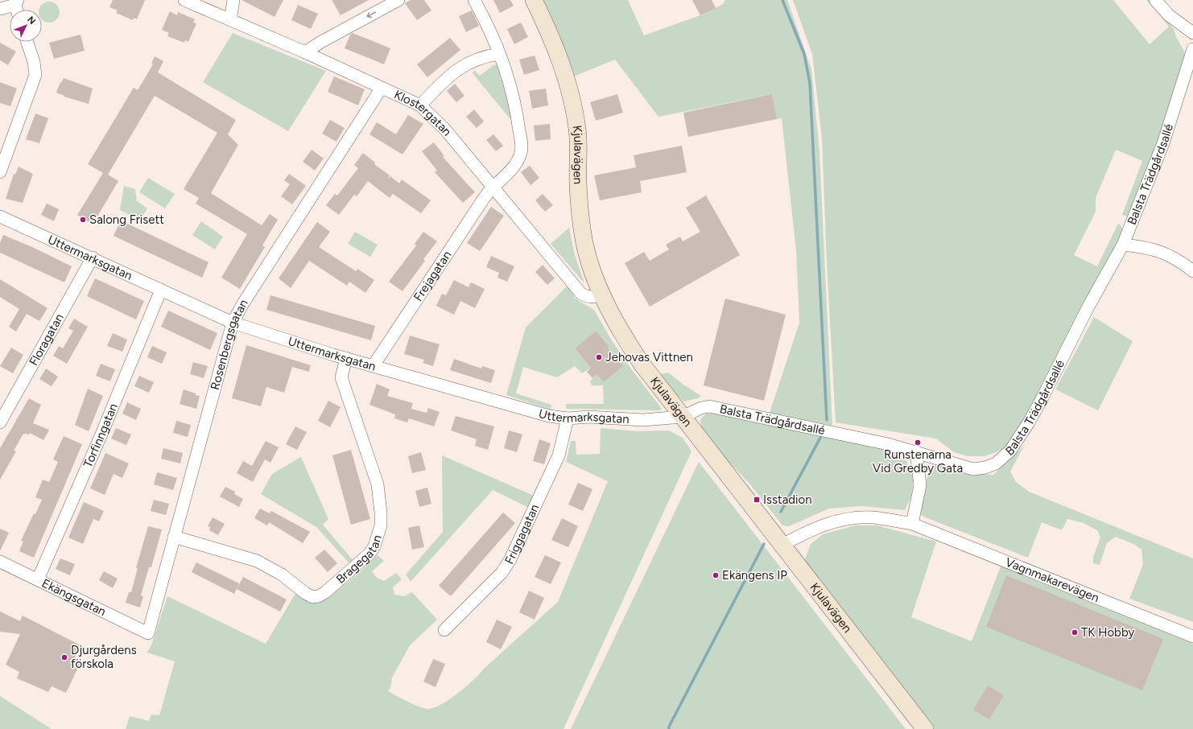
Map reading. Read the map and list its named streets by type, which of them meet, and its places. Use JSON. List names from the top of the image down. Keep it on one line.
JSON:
{"streets":{"street":["Klostergatan","Kjulavägen","Balsta Trädgårdsallé","Uttermarksgatan","Frejagatan","Floragatan","Rosenbergsgatan","Torfinngatan","Friggagatan","Bragegatan","Vagnmakarevägen","Ekängsgatan"]},"crossings":[["Klostergatan","Kjulavägen"],["Klostergatan","Frejagatan"],["Klostergatan","Rosenbergsgatan"],["Kjulavägen","Balsta Trädgårdsallé"],["Kjulavägen","Uttermarksgatan"],["Kjulavägen","Vagnmakarevägen"],["Balsta Trädgårdsallé","Uttermarksgatan"],["Uttermarksgatan","Frejagatan"],["Uttermarksgatan","Floragatan"],["Uttermarksgatan","Rosenbergsgatan"],["Uttermarksgatan","Torfinngatan"],["Uttermarksgatan","Friggagatan"],["Uttermarksgatan","Bragegatan"],["Rosenbergsgatan","Bragegatan"],["Rosenbergsgatan","Ekängsgatan"],["Torfinngatan","Ekängsgatan"]],"places":{"other":["Salong Frisett","Jehovas Vittnen","Runstenarna Vid Gredby Gata","Ekängens IP","TK Hobby","Djurgårdens förskola"],"transit":["Isstadion"]},"north":"top right"}
